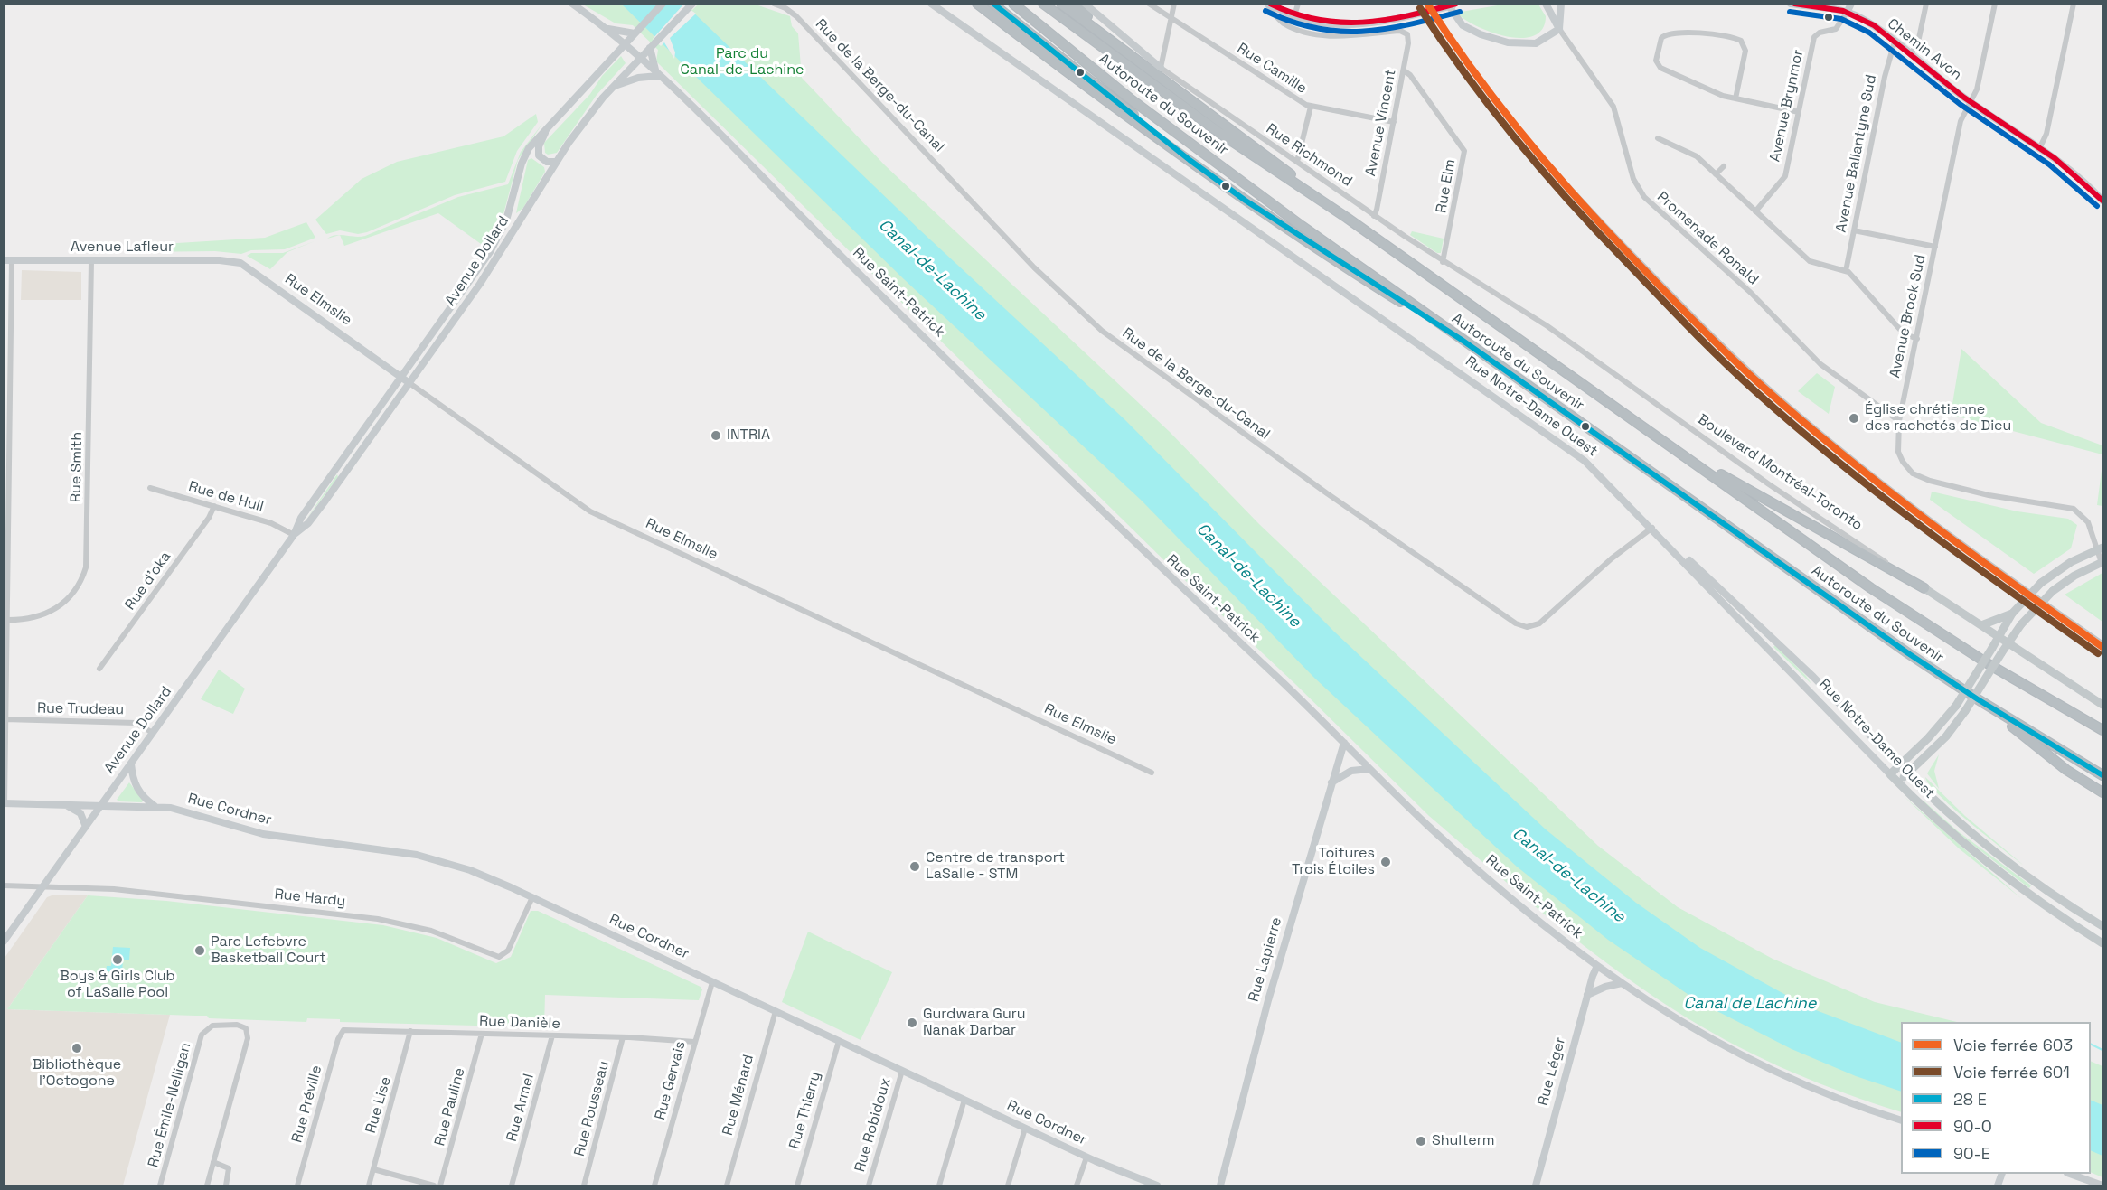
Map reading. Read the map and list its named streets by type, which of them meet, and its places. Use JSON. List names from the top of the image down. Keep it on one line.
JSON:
{"streets":{"highway":["Autoroute du Souvenir"],"main road":["Chemin Avon","Avenue Lafleur","Avenue Dollard","Rue Saint-Patrick","Rue Elmslie","Rue Notre-Dame Ouest","Boulevard Montréal-Toronto","Rue Cordner","Rue Lapierre","Rue Léger"],"street":["Rue Camille","Rue de la Berge-du-Canal","Avenue Brynmor","Avenue Vincent","Avenue Ballantyne Sud","Rue Richmond","Rue Elm","Promenade Ronald","Avenue Brock Sud","Rue Smith","Rue de Hull","Rue d'oka","Rue Trudeau","Rue Hardy","Rue Danièle","Rue Gervais","Rue Ménard","Rue Préville","Rue Émile-Nelligan","Rue Lise","Rue Pauline","Rue Armel","Rue Rousseau","Rue Thierry","Rue Robidoux"]},"crossings":[["Chemin Avon","Avenue Brynmor"],["Chemin Avon","Avenue Ballantyne Sud"],["Chemin Avon","Avenue Brock Sud"],["Rue Camille","Avenue Vincent"],["Rue de la Berge-du-Canal","Rue Notre-Dame Ouest"],["Avenue Vincent","Rue Richmond"],["Avenue Vincent","Rue Elm"],["Rue Richmond","Rue Elm"],["Rue Richmond","Boulevard Montréal-Toronto"],["Rue Elm","Boulevard Montréal-Toronto"],["Promenade Ronald","Avenue Brock Sud"],["Avenue Lafleur","Rue Elmslie"],["Avenue Lafleur","Rue Smith"],["Avenue Dollard","Rue Saint-Patrick"],["Avenue Dollard","Rue Elmslie"],["Avenue Dollard","Rue de Hull"],["Avenue Dollard","Rue Trudeau"],["Avenue Dollard","Rue Cordner"],["Avenue Dollard","Rue Hardy"],["Rue Saint-Patrick","Rue Lapierre"],["Rue Saint-Patrick","Rue Léger"],["Rue de Hull","Rue d'oka"],["Rue Cordner","Rue Hardy"],["Rue Cordner","Rue Gervais"],["Rue Cordner","Rue Ménard"],["Rue Cordner","Rue Thierry"],["Rue Cordner","Rue Robidoux"],["Rue Danièle","Rue Gervais"],["Rue Danièle","Rue Préville"],["Rue Danièle","Rue Lise"],["Rue Danièle","Rue Pauline"],["Rue Danièle","Rue Armel"],["Rue Danièle","Rue Rousseau"]],"water":["Canal-de-Lachine","Canal de Lachine"],"parks":["Parc du Canal-de-Lachine"],"places":["Église chrétienne des rachetés de Dieu","INTRIA","Toitures Trois Étoiles","Centre de transport LaSalle - STM","Parc Lefebvre Basketball Court","Boys & Girls Club of LaSalle Pool","Gurdwara Guru Nanak Darbar","Bibliothèque l'Octogone","Shulterm"],"lines":["rail line 603","transit line 90-O","rail line 601","transit line 90-E"],"legend":["Voie ferrée 603","Voie ferrée 601","28 E","90-O","90-E"]}
